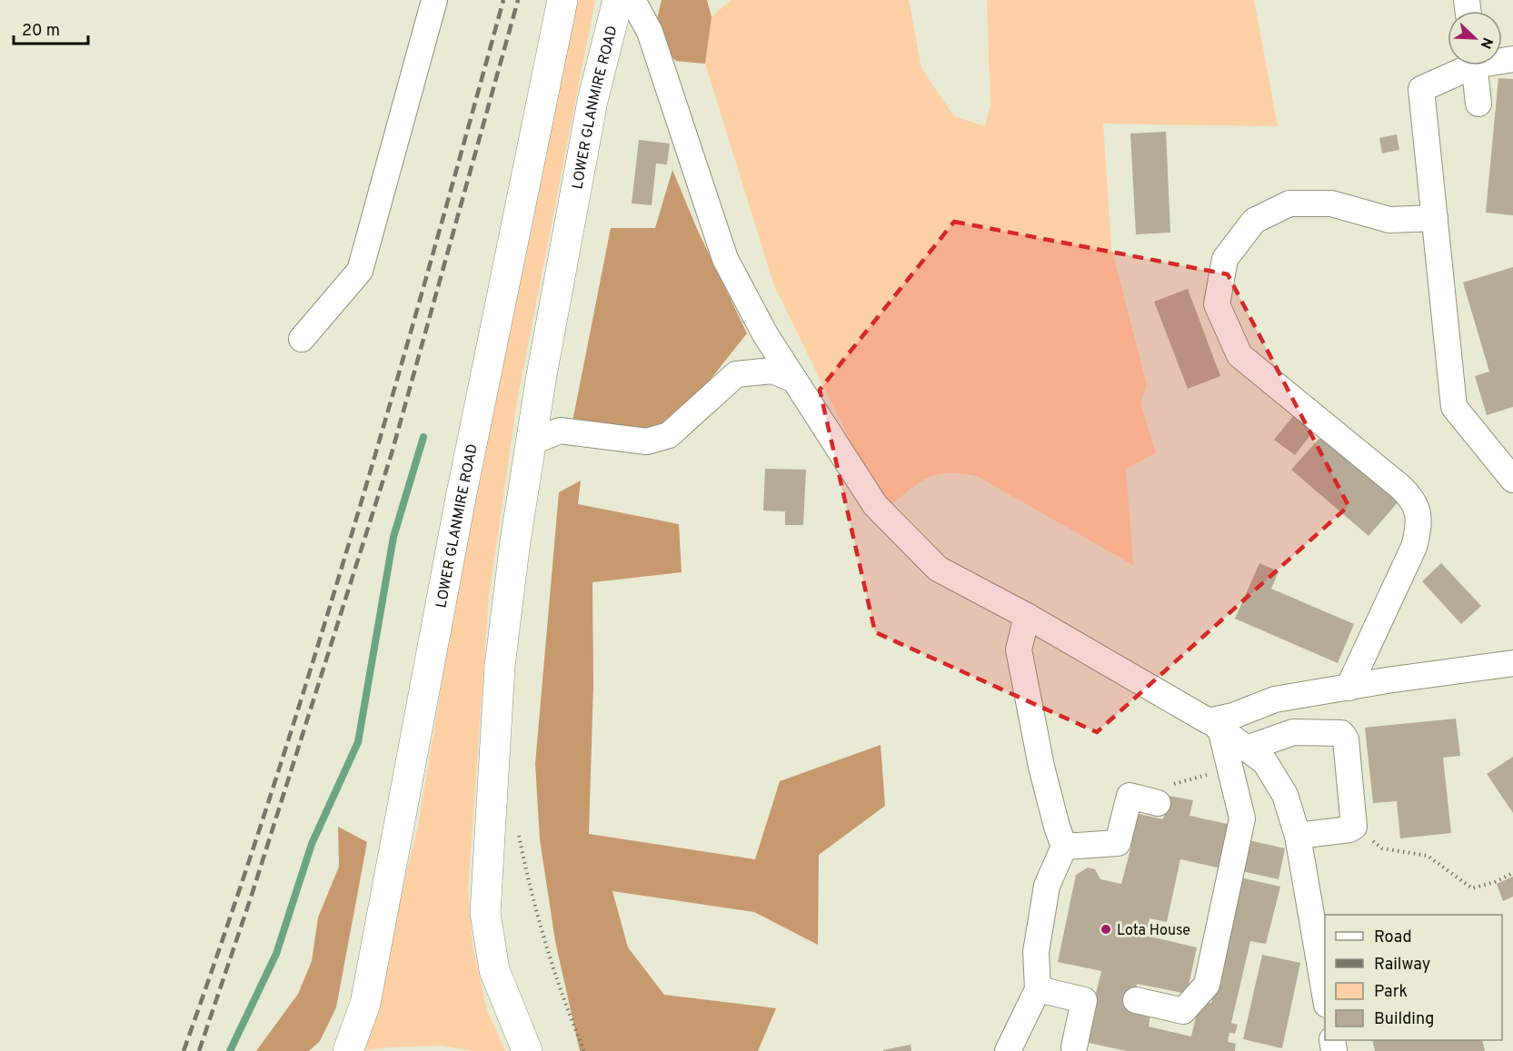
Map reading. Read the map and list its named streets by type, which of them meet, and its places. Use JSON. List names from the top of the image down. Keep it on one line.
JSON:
{"streets":{"highway":["LOWER GLANMIRE ROAD"]},"places":["Lota House"],"legend":["Road","Railway","Park","Building"],"scale_bar":"20 m","north":"bottom right"}
